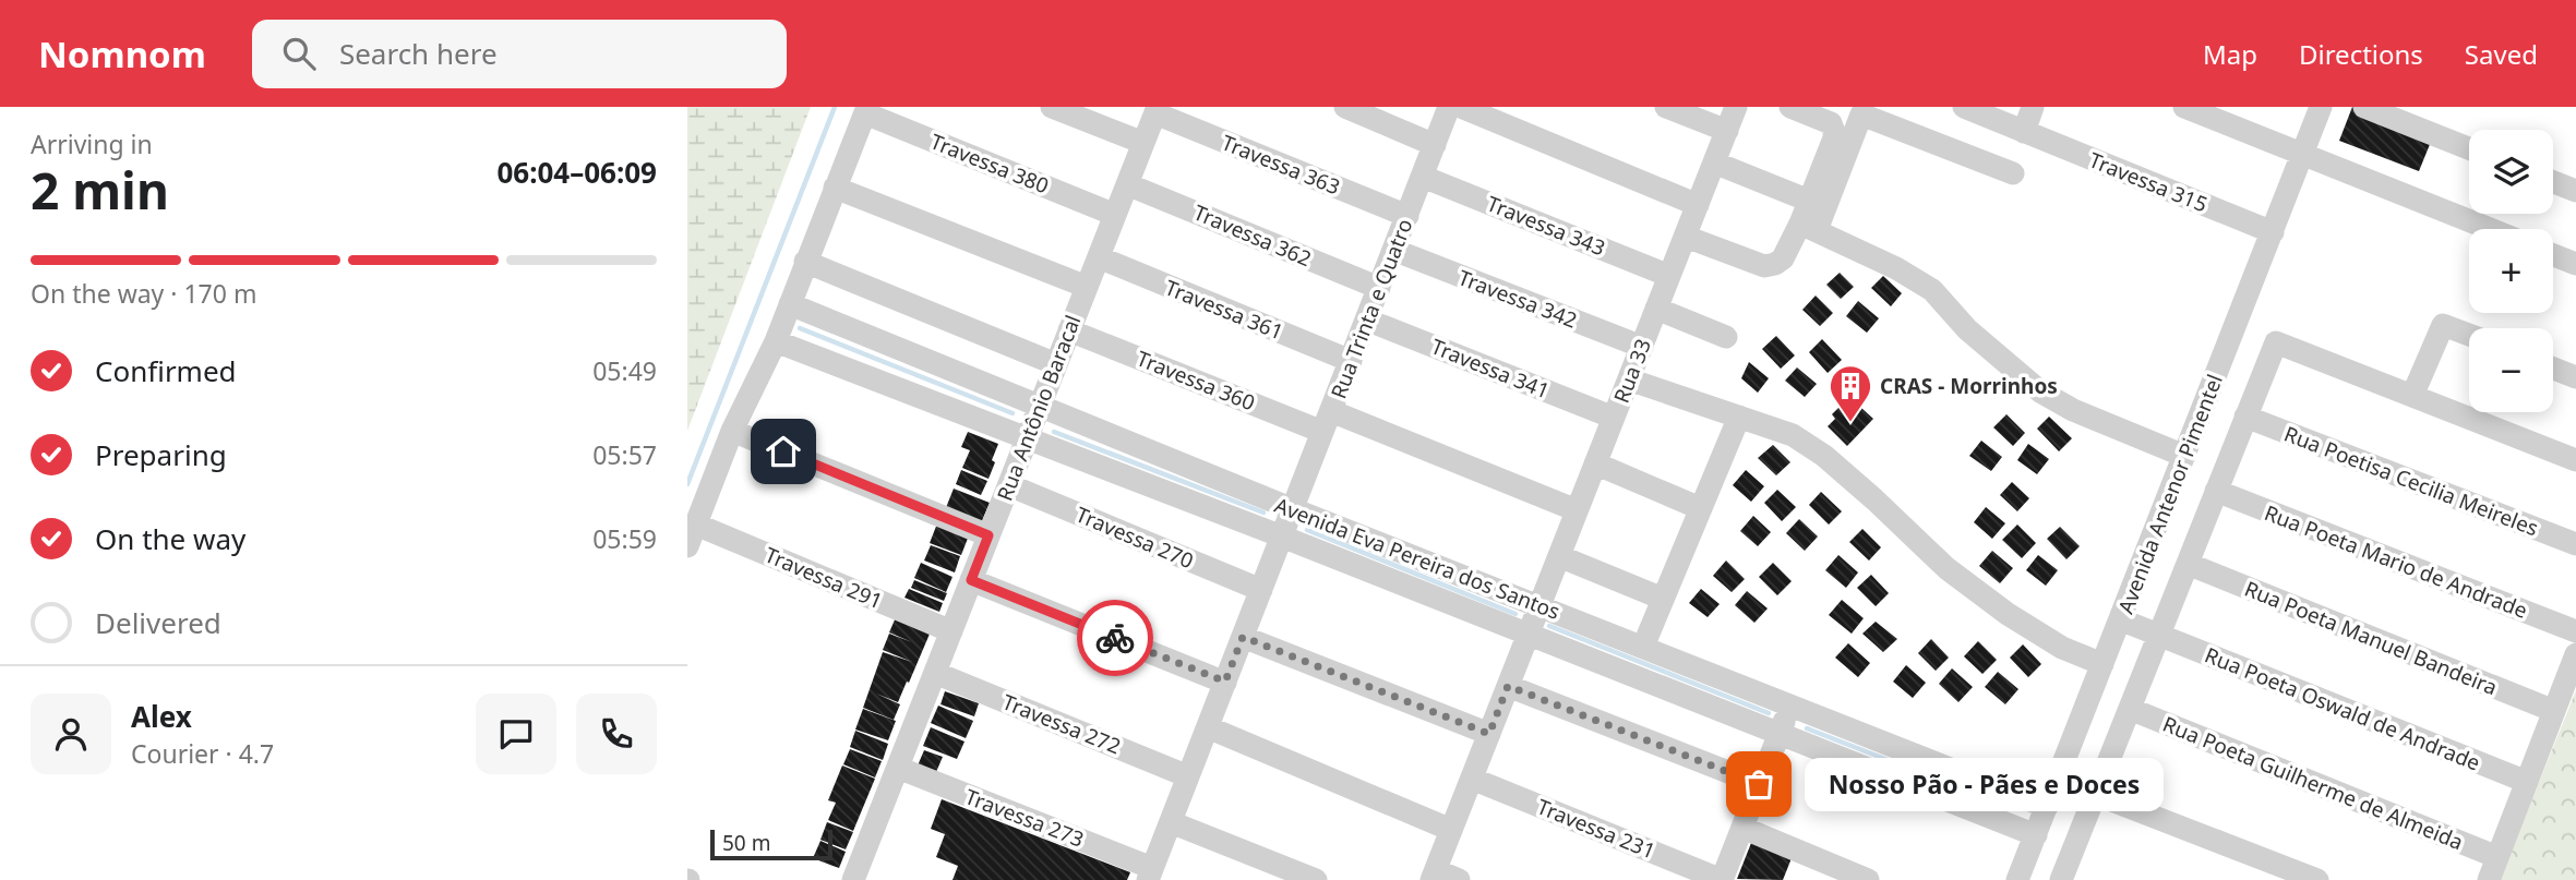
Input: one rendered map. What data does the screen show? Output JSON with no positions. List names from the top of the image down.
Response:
{
  "streets": {
    "street": [
      "Travessa 380",
      "Travessa 363",
      "Travessa 315",
      "Travessa 343",
      "Travessa 362",
      "Travessa 342",
      "Rua Trinta e Quatro",
      "Travessa 361",
      "Travessa 341",
      "Rua 33",
      "Travessa 360",
      "Rua Antônio Baracal",
      "Rua Poetisa Cecilia Meireles",
      "Avenida Antenor Pimentel",
      "Travessa 270",
      "Avenida Eva Pereira dos Santos",
      "Rua Poeta Mario de Andrade",
      "Travessa 291",
      "Rua Poeta Manuel Bandeira",
      "Rua Poeta Oswald de Andrade",
      "Travessa 272",
      "Rua Poeta Guilherme de Almeida",
      "Travessa 273",
      "Travessa 231"
    ]
  },
  "crossings": [
    ["Travessa 380", "Rua Antônio Baracal"],
    ["Travessa 363", "Rua Trinta e Quatro"],
    ["Travessa 363", "Rua Antônio Baracal"],
    ["Travessa 315", "Avenida Antenor Pimentel"],
    ["Travessa 343", "Rua Trinta e Quatro"],
    ["Travessa 343", "Rua 33"],
    ["Travessa 362", "Rua Trinta e Quatro"],
    ["Travessa 362", "Rua Antônio Baracal"],
    ["Travessa 342", "Rua Trinta e Quatro"],
    ["Travessa 342", "Rua 33"],
    ["Rua Trinta e Quatro", "Travessa 361"],
    ["Rua Trinta e Quatro", "Travessa 341"],
    ["Rua Trinta e Quatro", "Travessa 360"],
    ["Rua Trinta e Quatro", "Travessa 270"],
    ["Rua Trinta e Quatro", "Avenida Eva Pereira dos Santos"],
    ["Rua Trinta e Quatro", "Travessa 272"],
    ["Rua Trinta e Quatro", "Travessa 273"],
    ["Travessa 361", "Rua Antônio Baracal"],
    ["Travessa 341", "Rua 33"],
    ["Rua 33", "Travessa 360"],
    ["Rua 33", "Avenida Eva Pereira dos Santos"],
    ["Rua 33", "Travessa 231"],
    ["Travessa 360", "Rua Antônio Baracal"],
    ["Rua Antônio Baracal", "Travessa 270"],
    ["Rua Antônio Baracal", "Avenida Eva Pereira dos Santos"],
    ["Rua Antônio Baracal", "Travessa 291"],
    ["Rua Antônio Baracal", "Travessa 272"],
    ["Rua Antônio Baracal", "Travessa 273"],
    ["Avenida Antenor Pimentel", "Avenida Eva Pereira dos Santos"],
    ["Avenida Antenor Pimentel", "Rua Poeta Oswald de Andrade"]
  ],
  "places": {
    "building": ["CRAS - Morrinhos"],
    "other": ["Nosso Pão - Pães e Doces"]
  },
  "scale_bar": "50 m",
  "page": {
    "header": "Nomnom",
    "search": "Search here",
    "nav": ["Map", "Directions", "Saved"],
    "heading": ["2 min", "Arriving in", "06:04–06:09"],
    "panel": ["Alex", "Courier · 4.7"],
    "map_buttons": ["+", "−"],
    "bar": "On the way · 170 m",
    "list": [
      ["Confirmed", "05:49"],
      ["Preparing", "05:57"],
      ["On the way", "05:59"],
      "Delivered"
    ],
    "bubble": "Nosso Pão - Pães e Doces",
    "scale": "50 m"
  }
}
